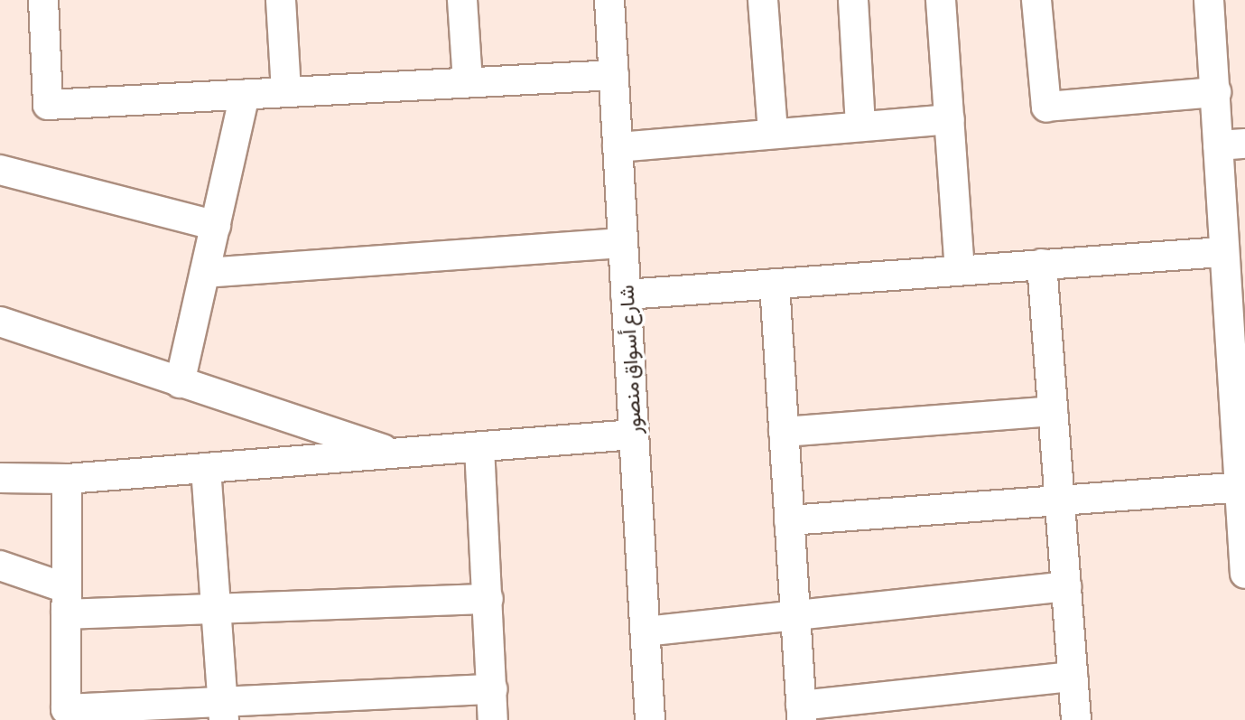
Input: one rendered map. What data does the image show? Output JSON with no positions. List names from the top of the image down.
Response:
{
  "streets": {
    "street": ["شارع أسواق منصور"]
  }
}
